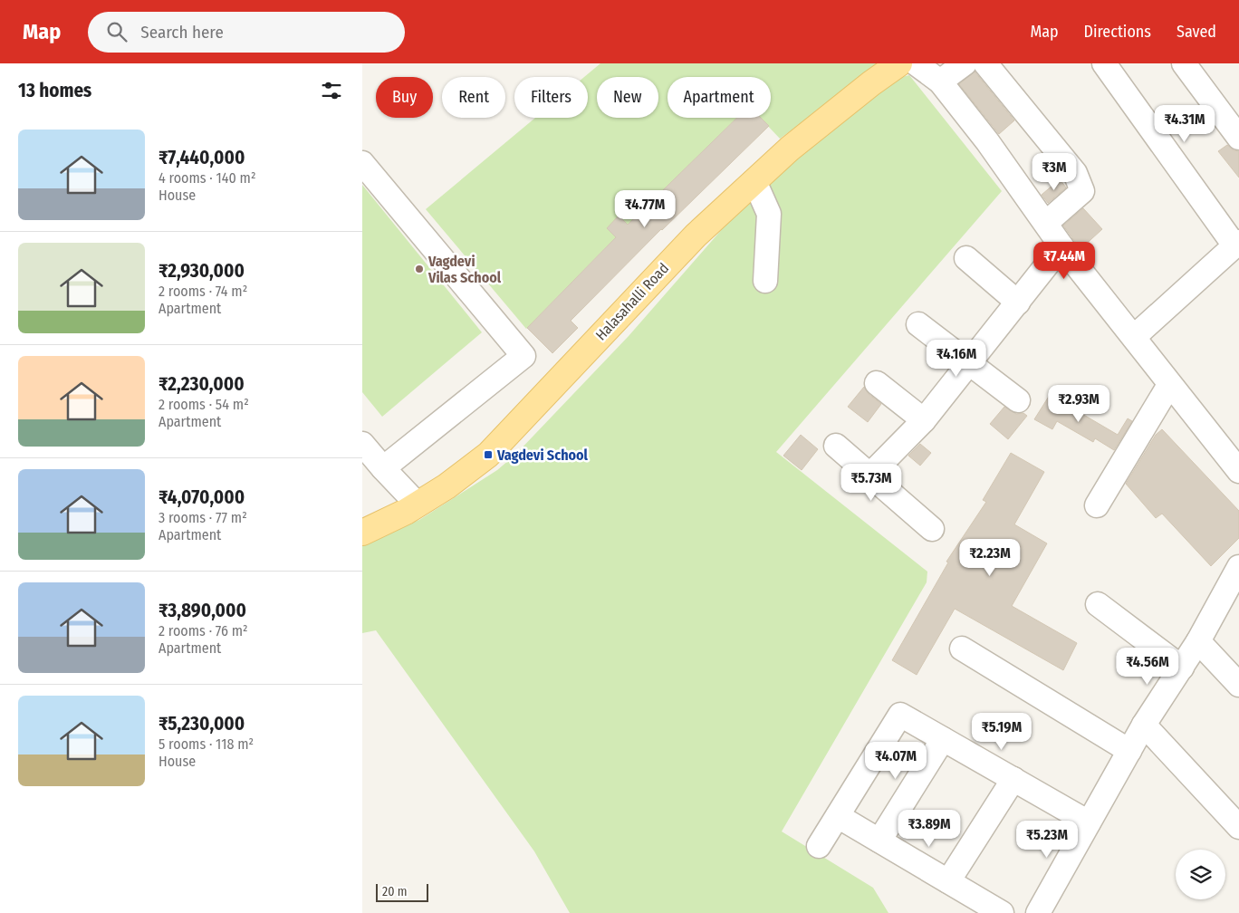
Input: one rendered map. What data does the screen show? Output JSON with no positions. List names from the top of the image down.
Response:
{
  "streets": {
    "main road": ["Halasahalli Road"]
  },
  "places": {
    "other": ["Vagdevi Vilas School"],
    "transit": ["Vagdevi School"]
  },
  "scale_bar": "20 m",
  "page": {
    "header": "Map",
    "search": "Search here",
    "nav": ["Map", "Directions", "Saved"],
    "heading": "13 homes",
    "chip": [
      "Buy",
      "Rent",
      "Filters",
      "New",
      "Apartment"
    ],
    "price": [
      "₹4.31M",
      "₹3M",
      "₹4.77M",
      "₹7.44M",
      "₹4.16M",
      "₹2.93M",
      "₹5.73M",
      "₹2.23M",
      "₹4.56M",
      "₹5.19M",
      "₹4.07M",
      "₹3.89M",
      "₹5.23M"
    ],
    "list": [
      {
        "name": "₹7,440,000",
        "note": "4 rooms · 140 m² · House"
      },
      {
        "name": "₹2,930,000",
        "note": "2 rooms · 74 m² · Apartment"
      },
      {
        "name": "₹2,230,000",
        "note": "2 rooms · 54 m² · Apartment"
      },
      {
        "name": "₹4,070,000",
        "note": "3 rooms · 77 m² · Apartment"
      },
      {
        "name": "₹3,890,000",
        "note": "2 rooms · 76 m² · Apartment"
      },
      {
        "name": "₹5,230,000",
        "note": "5 rooms · 118 m² · House"
      }
    ],
    "scale": "20 m"
  }
}
